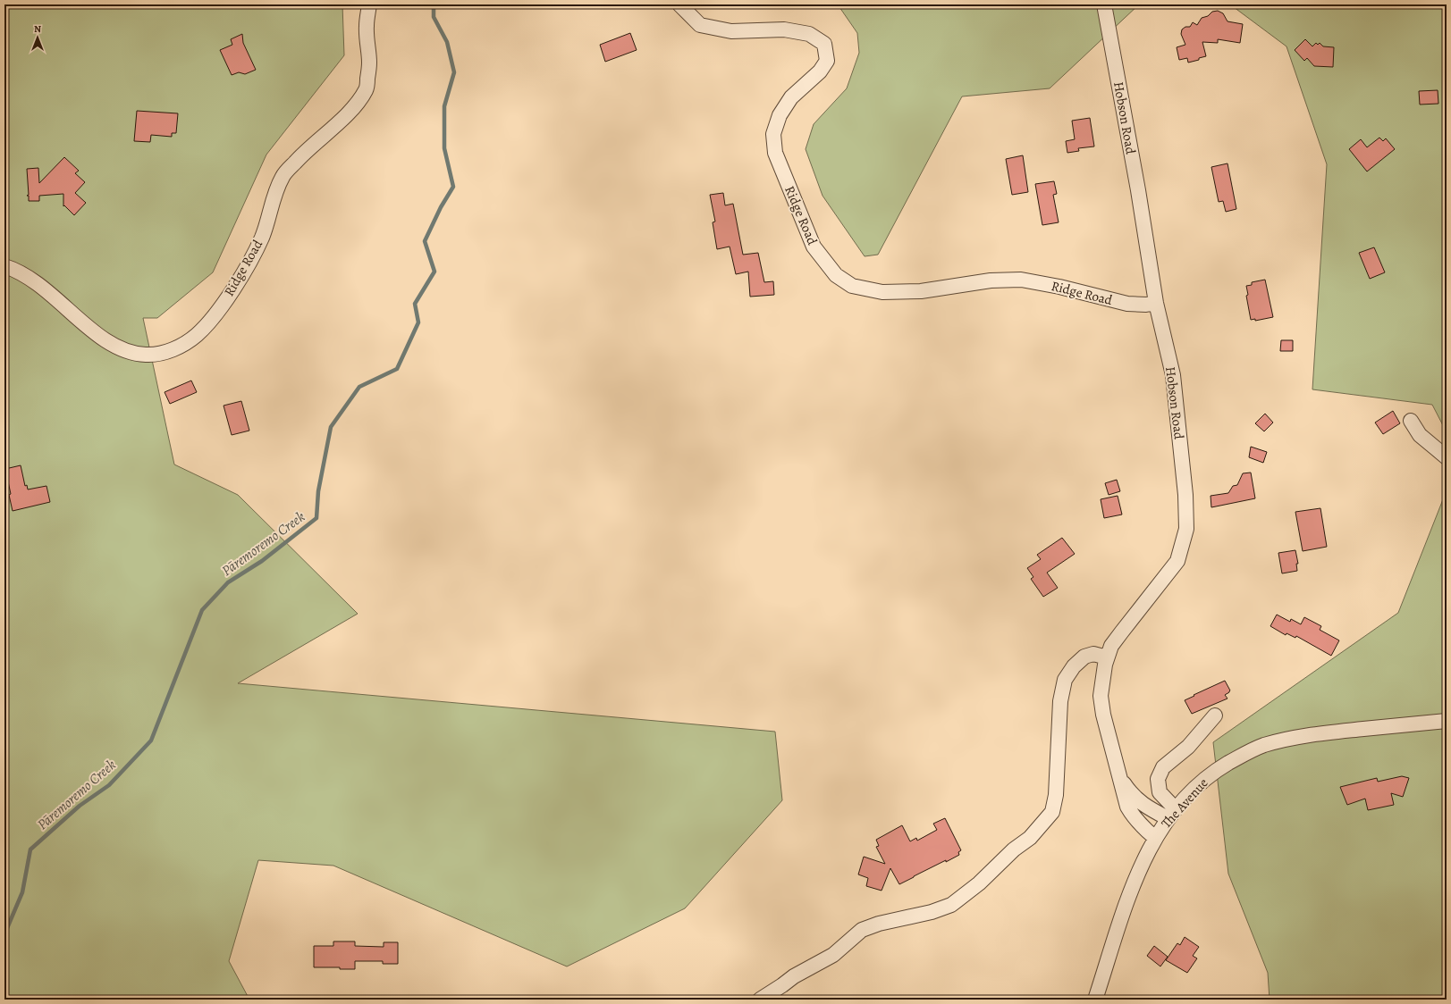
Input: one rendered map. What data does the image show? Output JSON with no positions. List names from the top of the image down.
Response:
{
  "streets": {
    "street": ["Hobson Road", "Ridge Road", "The Avenue"]
  },
  "crossings": [
    ["Hobson Road", "Ridge Road"],
    ["Hobson Road", "The Avenue"]
  ],
  "water": ["Pāremoremo Creek"],
  "north": "top"
}
